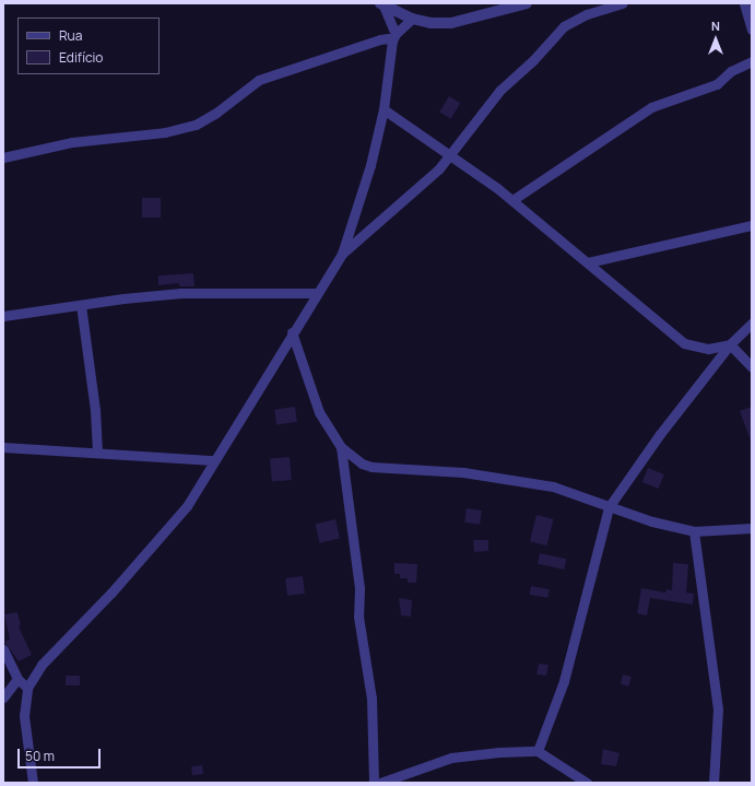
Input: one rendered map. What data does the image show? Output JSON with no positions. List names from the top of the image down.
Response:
{
  "legend": ["Rua", "Edifício"],
  "scale_bar": "50 m",
  "north": "top"
}
